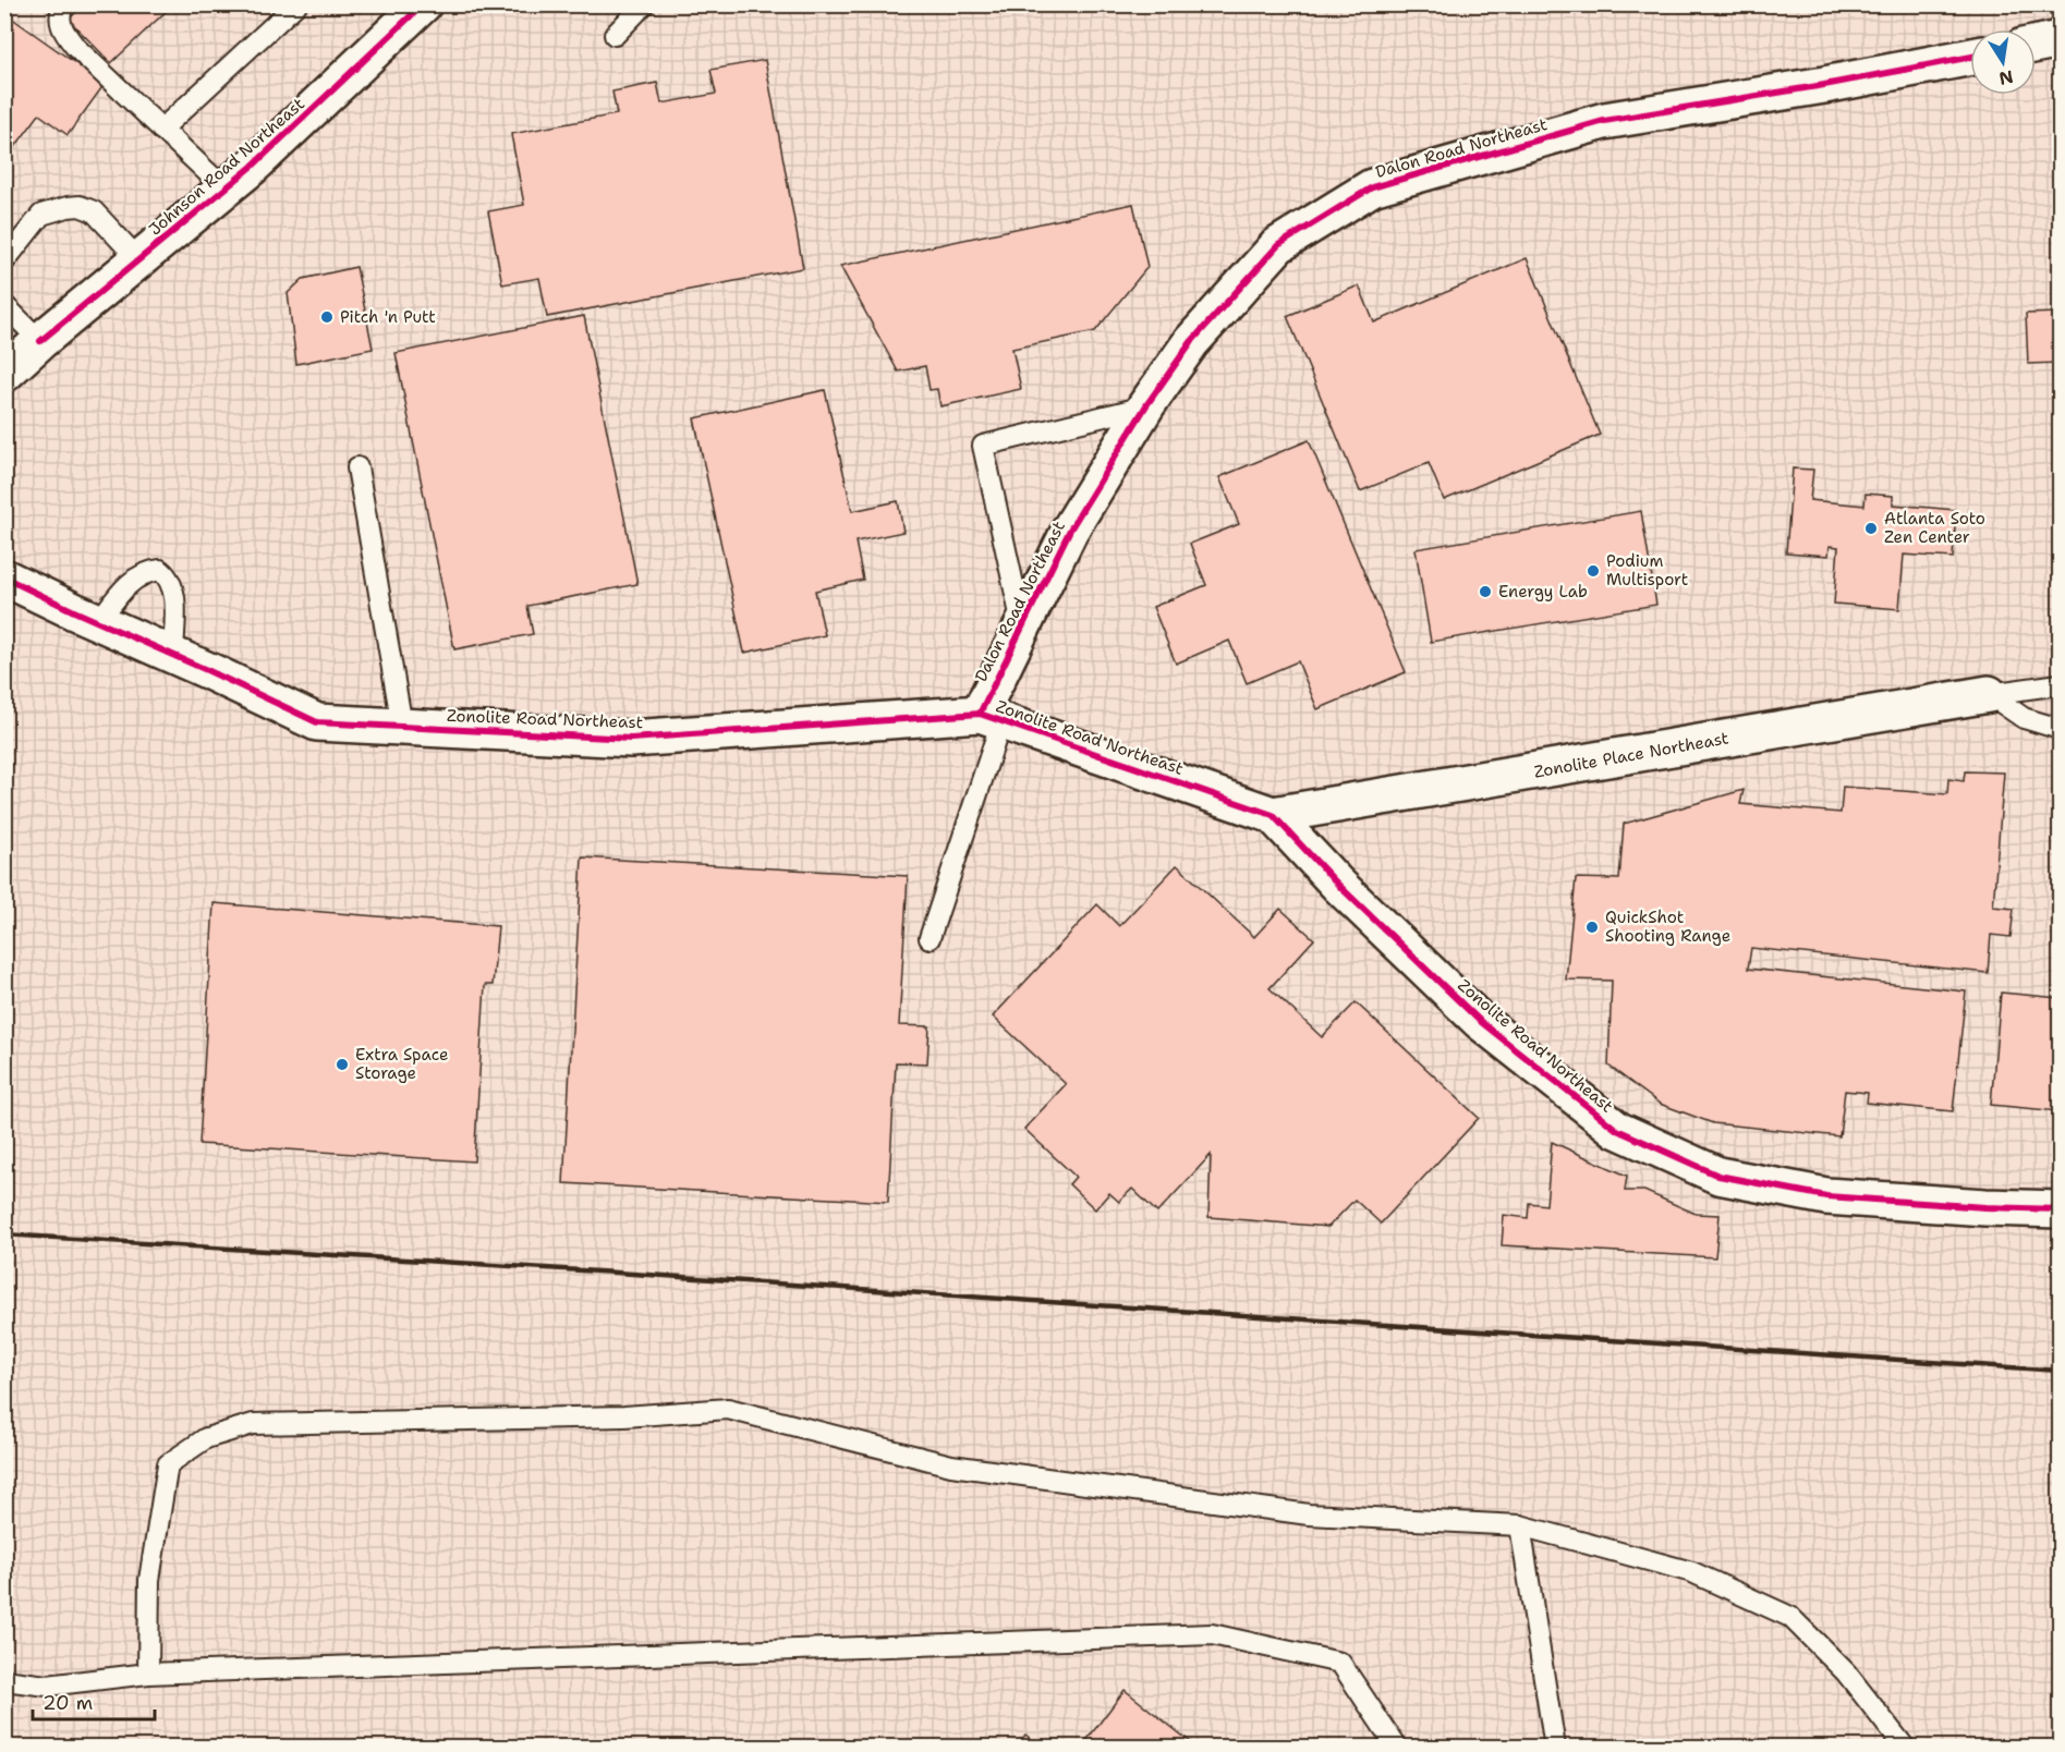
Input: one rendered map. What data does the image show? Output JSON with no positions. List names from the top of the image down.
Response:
{
  "streets": {
    "street": [
      "Dalon Road Northeast",
      "Johnson Road Northeast",
      "Zonolite Road Northeast",
      "Zonolite Place Northeast"
    ]
  },
  "crossings": [
    ["Dalon Road Northeast", "Zonolite Road Northeast"],
    ["Zonolite Road Northeast", "Zonolite Place Northeast"]
  ],
  "places": [
    "Pitch 'n Putt",
    "Atlanta Soto Zen Center",
    "Podium Multisport",
    "Energy Lab",
    "QuickShot Shooting Range",
    "Extra Space Storage"
  ],
  "scale_bar": "20 m",
  "north": "bottom"
}
